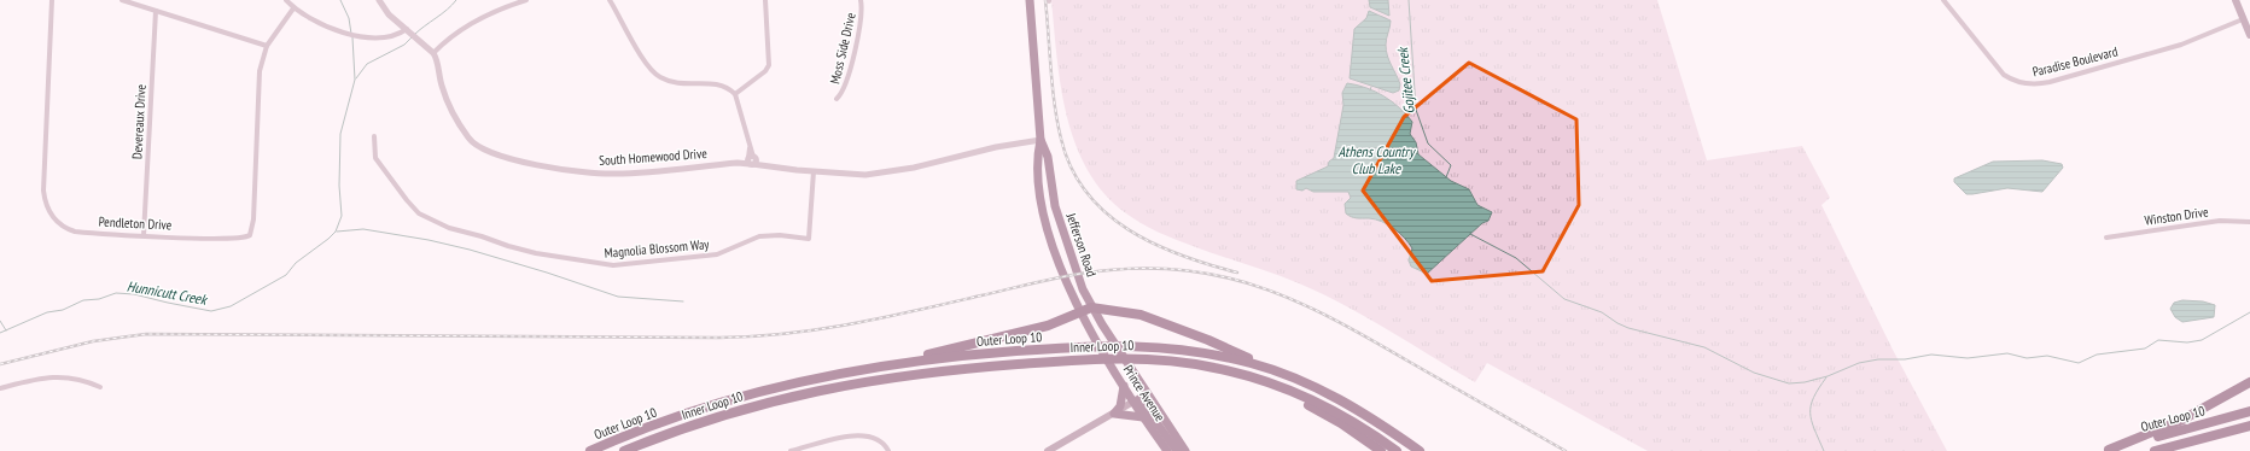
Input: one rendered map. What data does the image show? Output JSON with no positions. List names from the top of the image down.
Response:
{
  "streets": {
    "highway": [
      "Jefferson Road",
      "Outer Loop 10",
      "Inner Loop 10",
      "Prince Avenue"
    ],
    "street": [
      "Moss Side Drive",
      "Paradise Boulevard",
      "Devereaux Drive",
      "South Homewood Drive",
      "Winston Drive",
      "Pendleton Drive",
      "Magnolia Blossom Way"
    ]
  },
  "crossings": [
    ["Devereaux Drive", "Pendleton Drive"],
    ["South Homewood Drive", "Jefferson Road"],
    ["South Homewood Drive", "Magnolia Blossom Way"],
    ["Jefferson Road", "Prince Avenue"]
  ],
  "water": ["Gojitee Creek", "Athens Country Club Lake", "Hunnicutt Creek"]
}
